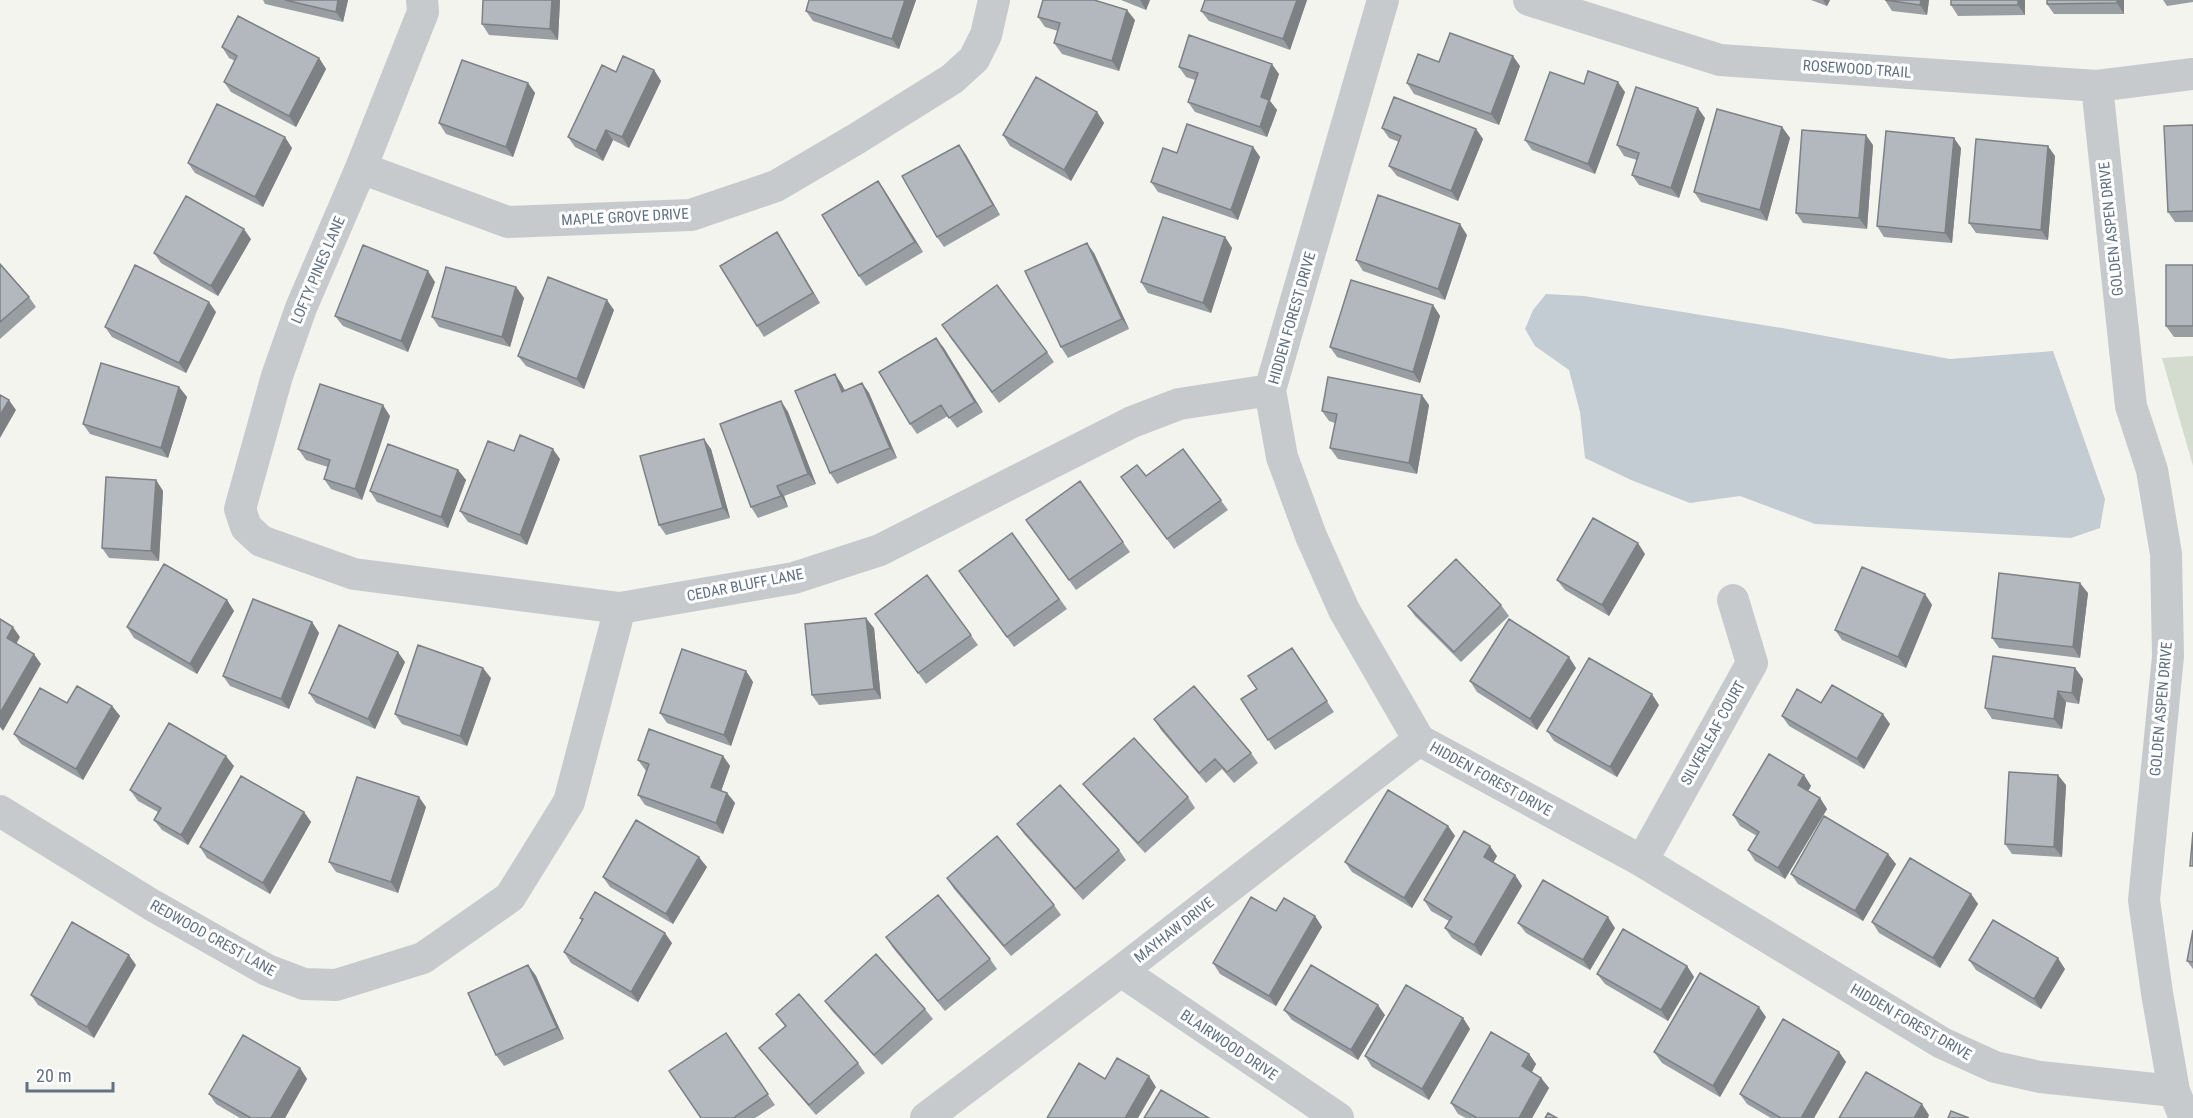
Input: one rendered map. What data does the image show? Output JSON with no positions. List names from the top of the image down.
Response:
{
  "streets": {
    "street": [
      "ROSEWOOD TRAIL",
      "MAPLE GROVE DRIVE",
      "GOLDEN ASPEN DRIVE",
      "LOFTY PINES LANE",
      "HIDDEN FOREST DRIVE",
      "CEDAR BLUFF LANE",
      "SILVERLEAF COURT",
      "MAYHAW DRIVE",
      "REDWOOD CREST LANE",
      "BLAIRWOOD DRIVE"
    ]
  },
  "crossings": [
    ["ROSEWOOD TRAIL", "GOLDEN ASPEN DRIVE"],
    ["MAPLE GROVE DRIVE", "LOFTY PINES LANE"],
    ["GOLDEN ASPEN DRIVE", "HIDDEN FOREST DRIVE"],
    ["LOFTY PINES LANE", "CEDAR BLUFF LANE"],
    ["HIDDEN FOREST DRIVE", "CEDAR BLUFF LANE"],
    ["HIDDEN FOREST DRIVE", "SILVERLEAF COURT"],
    ["HIDDEN FOREST DRIVE", "MAYHAW DRIVE"],
    ["CEDAR BLUFF LANE", "REDWOOD CREST LANE"],
    ["MAYHAW DRIVE", "BLAIRWOOD DRIVE"]
  ],
  "scale_bar": "20 m"
}
